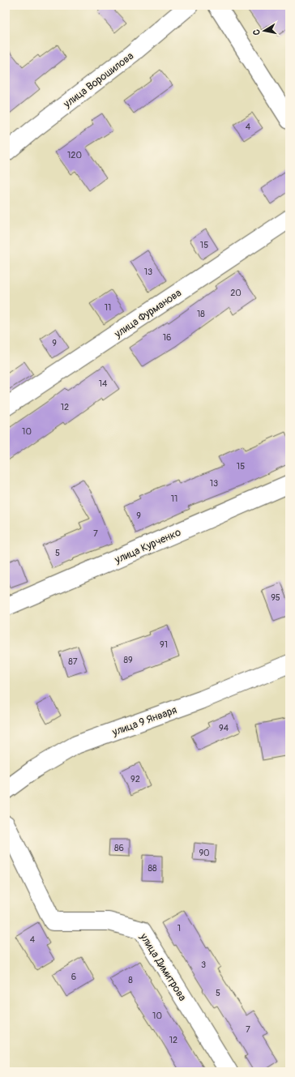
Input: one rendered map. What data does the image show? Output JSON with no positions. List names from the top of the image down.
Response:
{
  "streets": {
    "street": [
      "улица Ворошилова",
      "улица Фурманова",
      "улица Курченко",
      "улица 9 Января",
      "улица Димитрова"
    ]
  },
  "house_numbers": [
    "4",
    "120",
    "15",
    "13",
    "20",
    "11",
    "18",
    "16",
    "9",
    "14",
    "12",
    "10",
    "15",
    "13",
    "11",
    "9",
    "7",
    "5",
    "95",
    "91",
    "89",
    "87",
    "94",
    "92",
    "86",
    "90",
    "88",
    "1",
    "4",
    "3",
    "6",
    "8",
    "5",
    "10",
    "7",
    "12"
  ],
  "north": "left"
}
